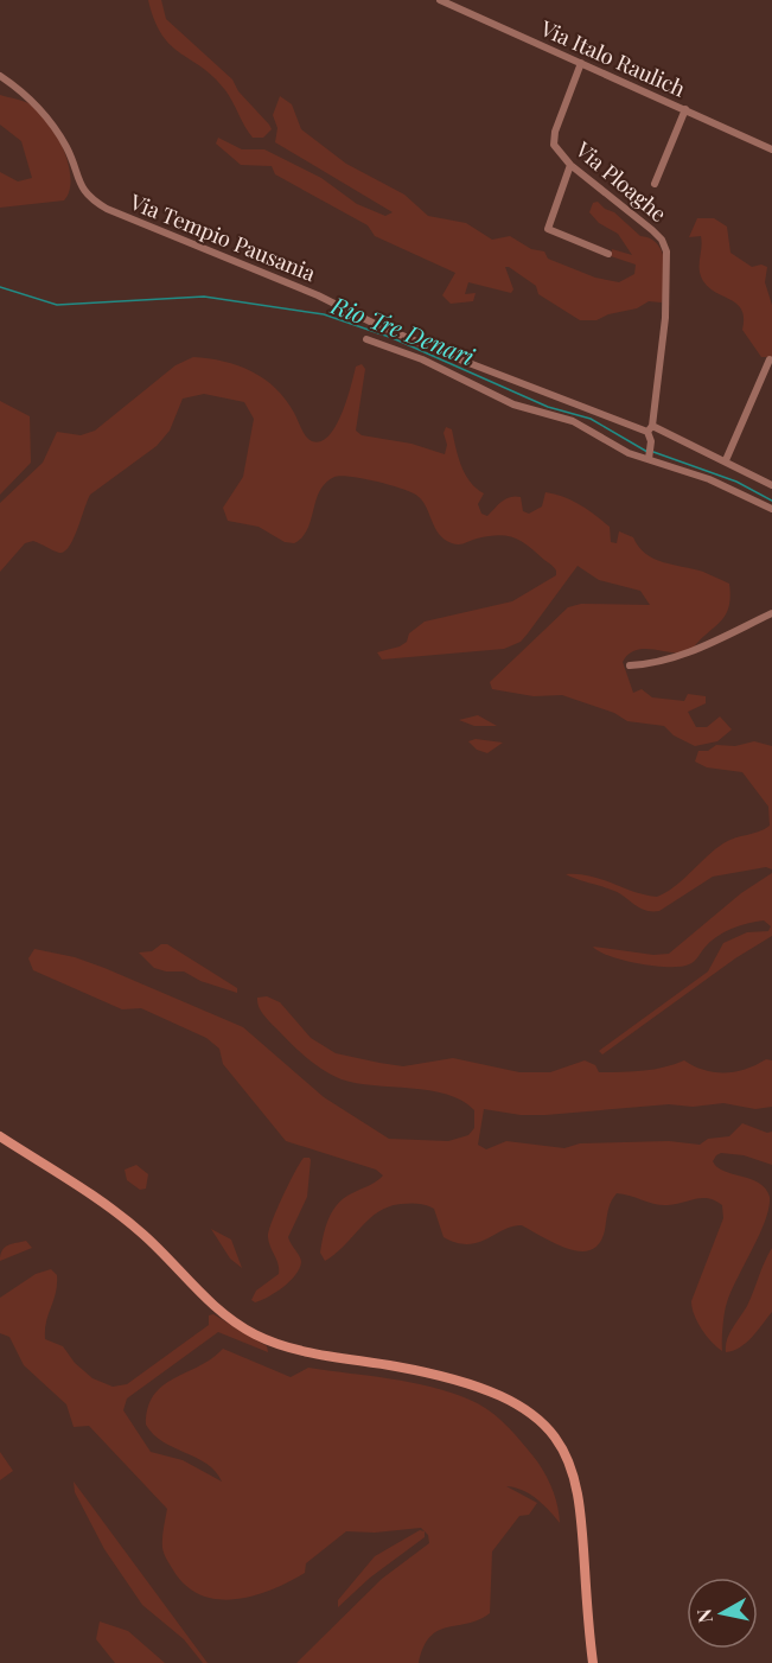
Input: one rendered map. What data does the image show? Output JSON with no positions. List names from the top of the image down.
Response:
{
  "streets": {
    "street": ["Via Italo Raulich", "Via Ploaghe", "Via Tempio Pausania"]
  },
  "crossings": [
    ["Via Italo Raulich", "Via Ploaghe"],
    ["Via Ploaghe", "Via Tempio Pausania"]
  ],
  "water": ["Rio Tre Denari"],
  "north": "left"
}
